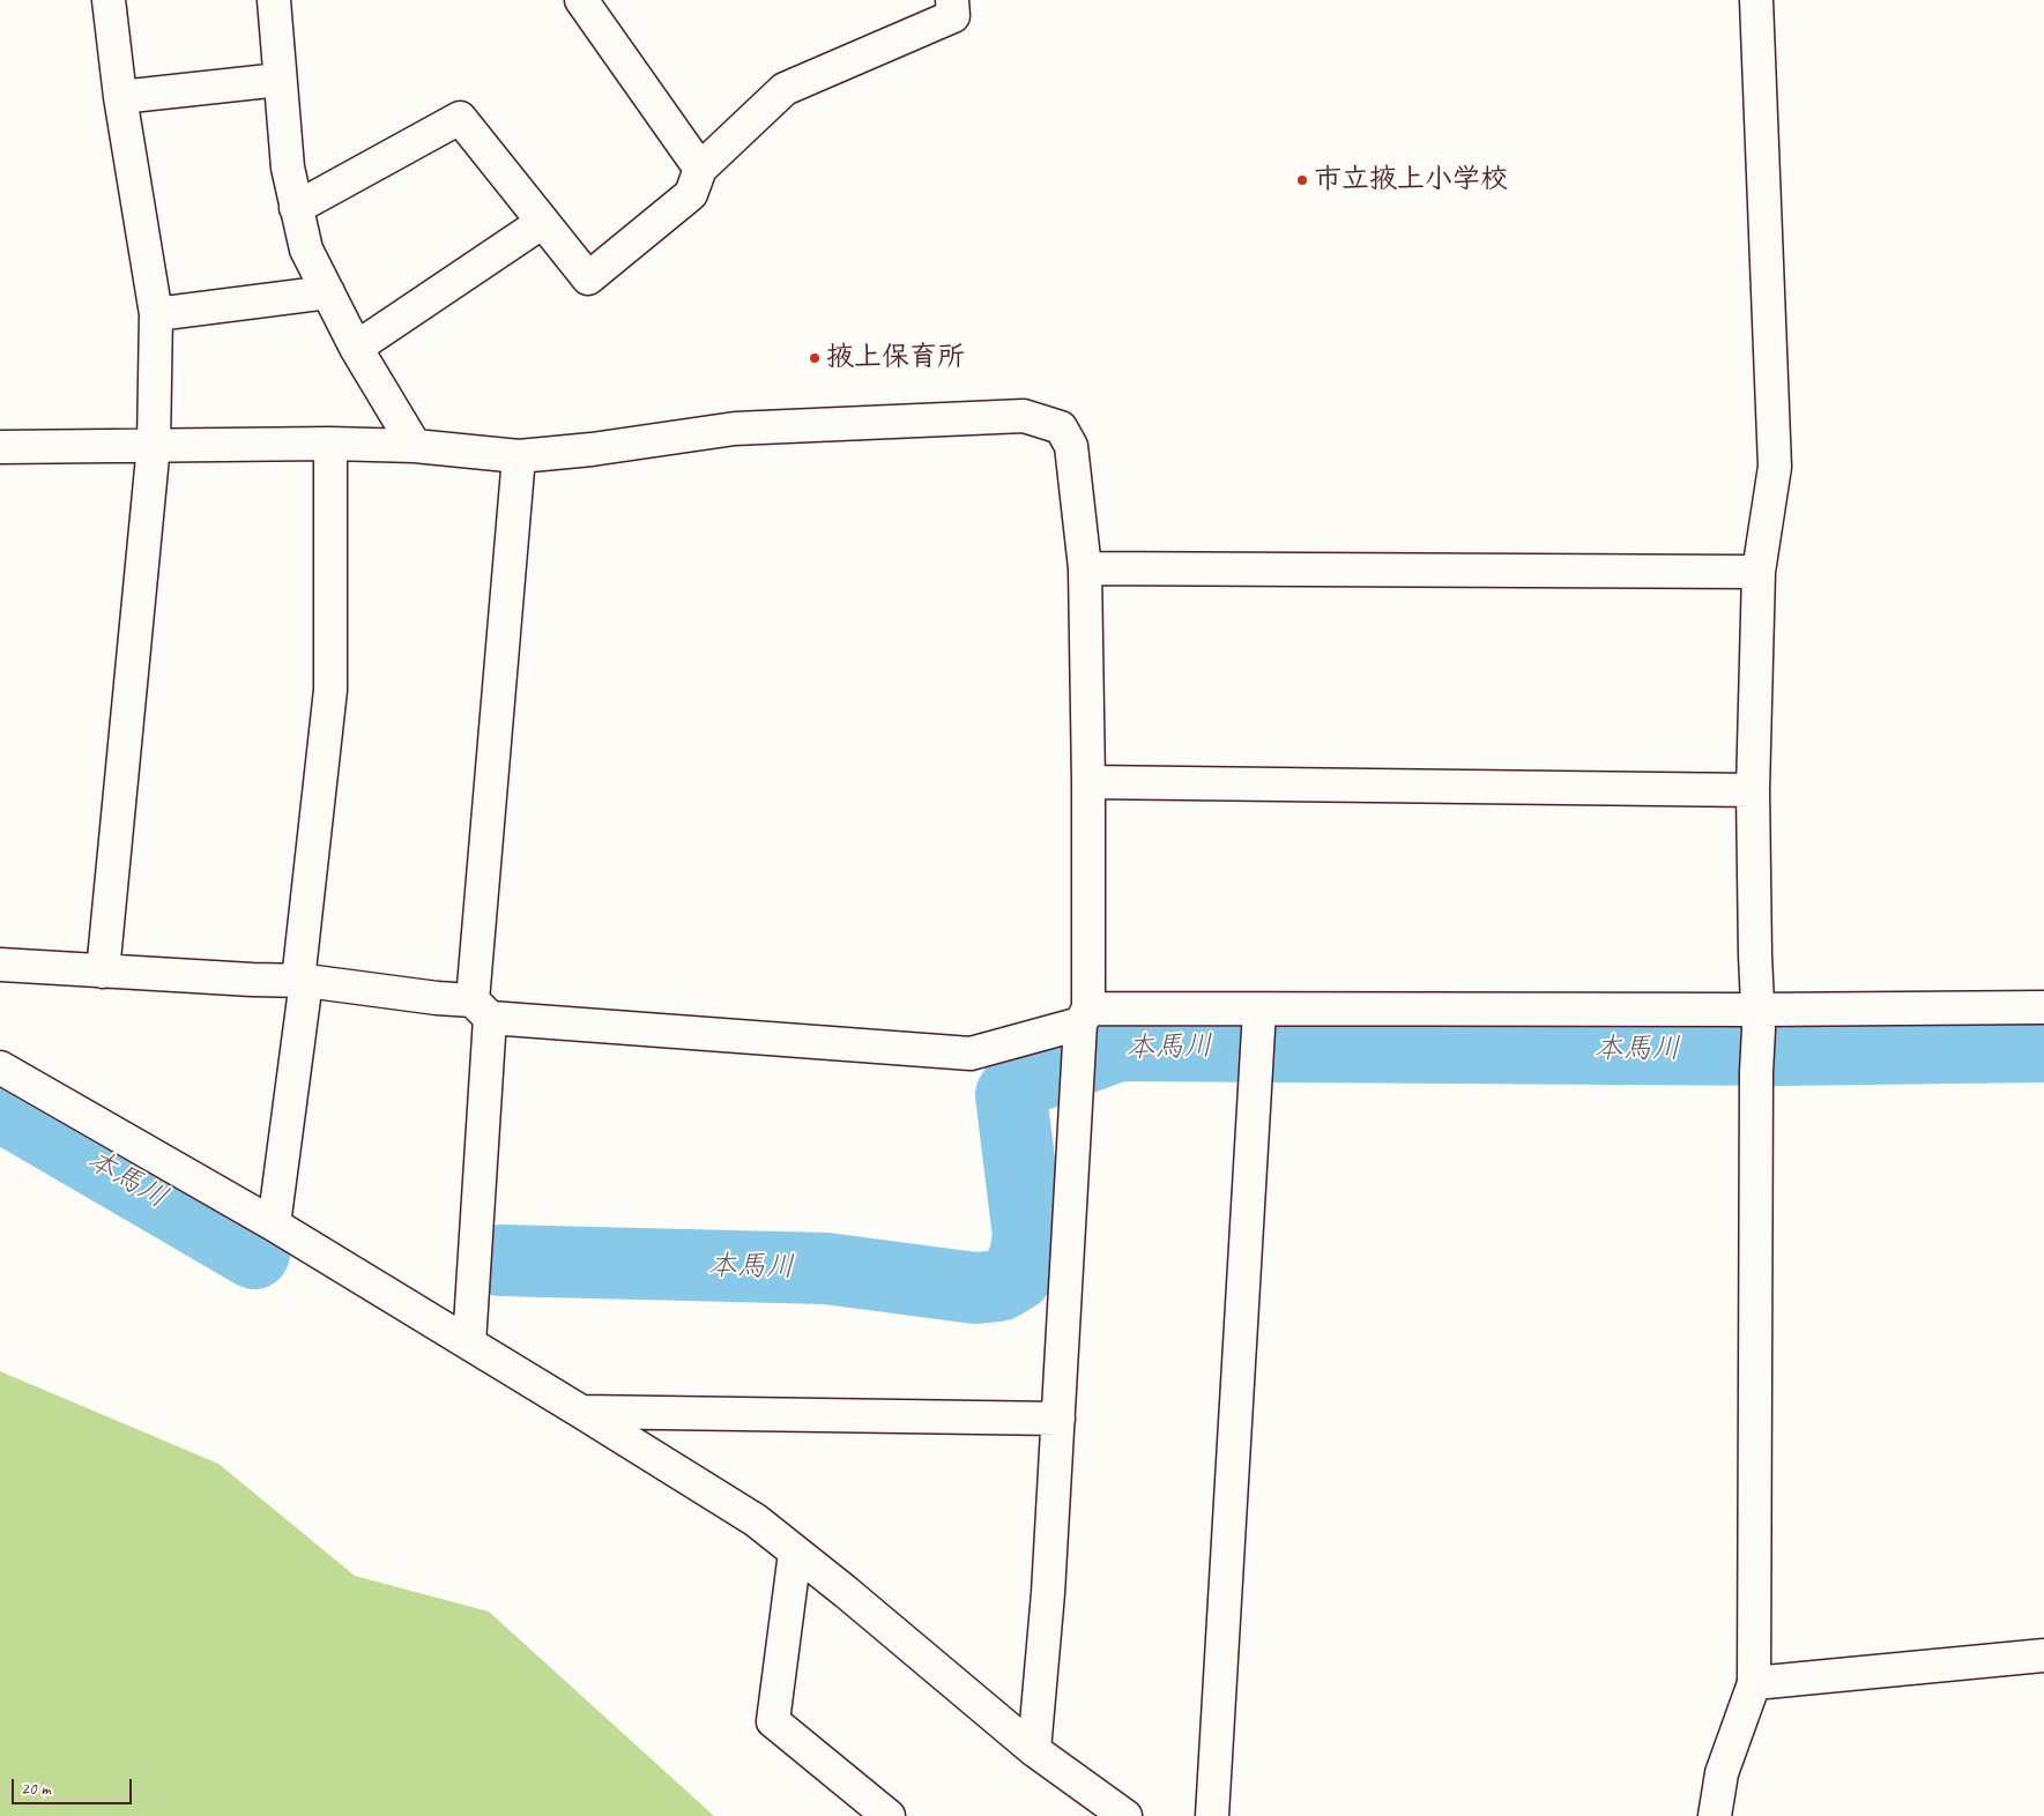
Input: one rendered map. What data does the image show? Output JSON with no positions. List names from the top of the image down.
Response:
{
  "water": ["本馬川"],
  "places": ["市立掖上小学校", "掖上保育所"],
  "scale_bar": "20 m"
}
